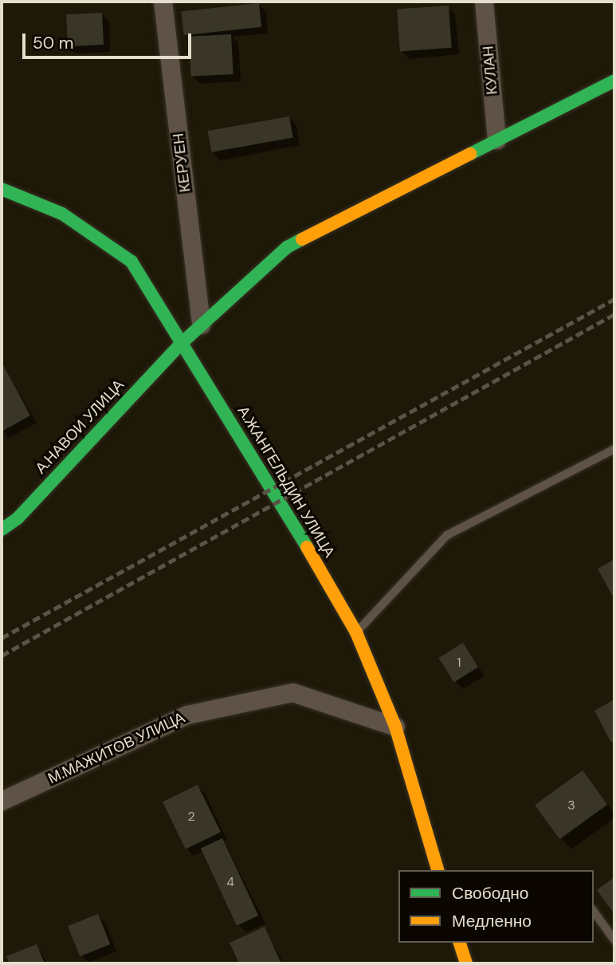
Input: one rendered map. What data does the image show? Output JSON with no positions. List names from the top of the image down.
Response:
{
  "streets": {
    "street": [
      "КУЛАН",
      "КЕРУЕН",
      "А.НАВОИ УЛИЦА",
      "А.ЖАНГЕЛЬДИН УЛИЦА",
      "М.МАЖИТОВ УЛИЦА"
    ]
  },
  "crossings": [
    ["КУЛАН", "А.НАВОИ УЛИЦА"],
    ["КЕРУЕН", "А.НАВОИ УЛИЦА"],
    ["А.НАВОИ УЛИЦА", "А.ЖАНГЕЛЬДИН УЛИЦА"],
    ["А.ЖАНГЕЛЬДИН УЛИЦА", "М.МАЖИТОВ УЛИЦА"]
  ],
  "house_numbers": [
    "1",
    "3",
    "2",
    "4"
  ],
  "legend": ["Свободно", "Медленно"],
  "scale_bar": "50 m"
}
